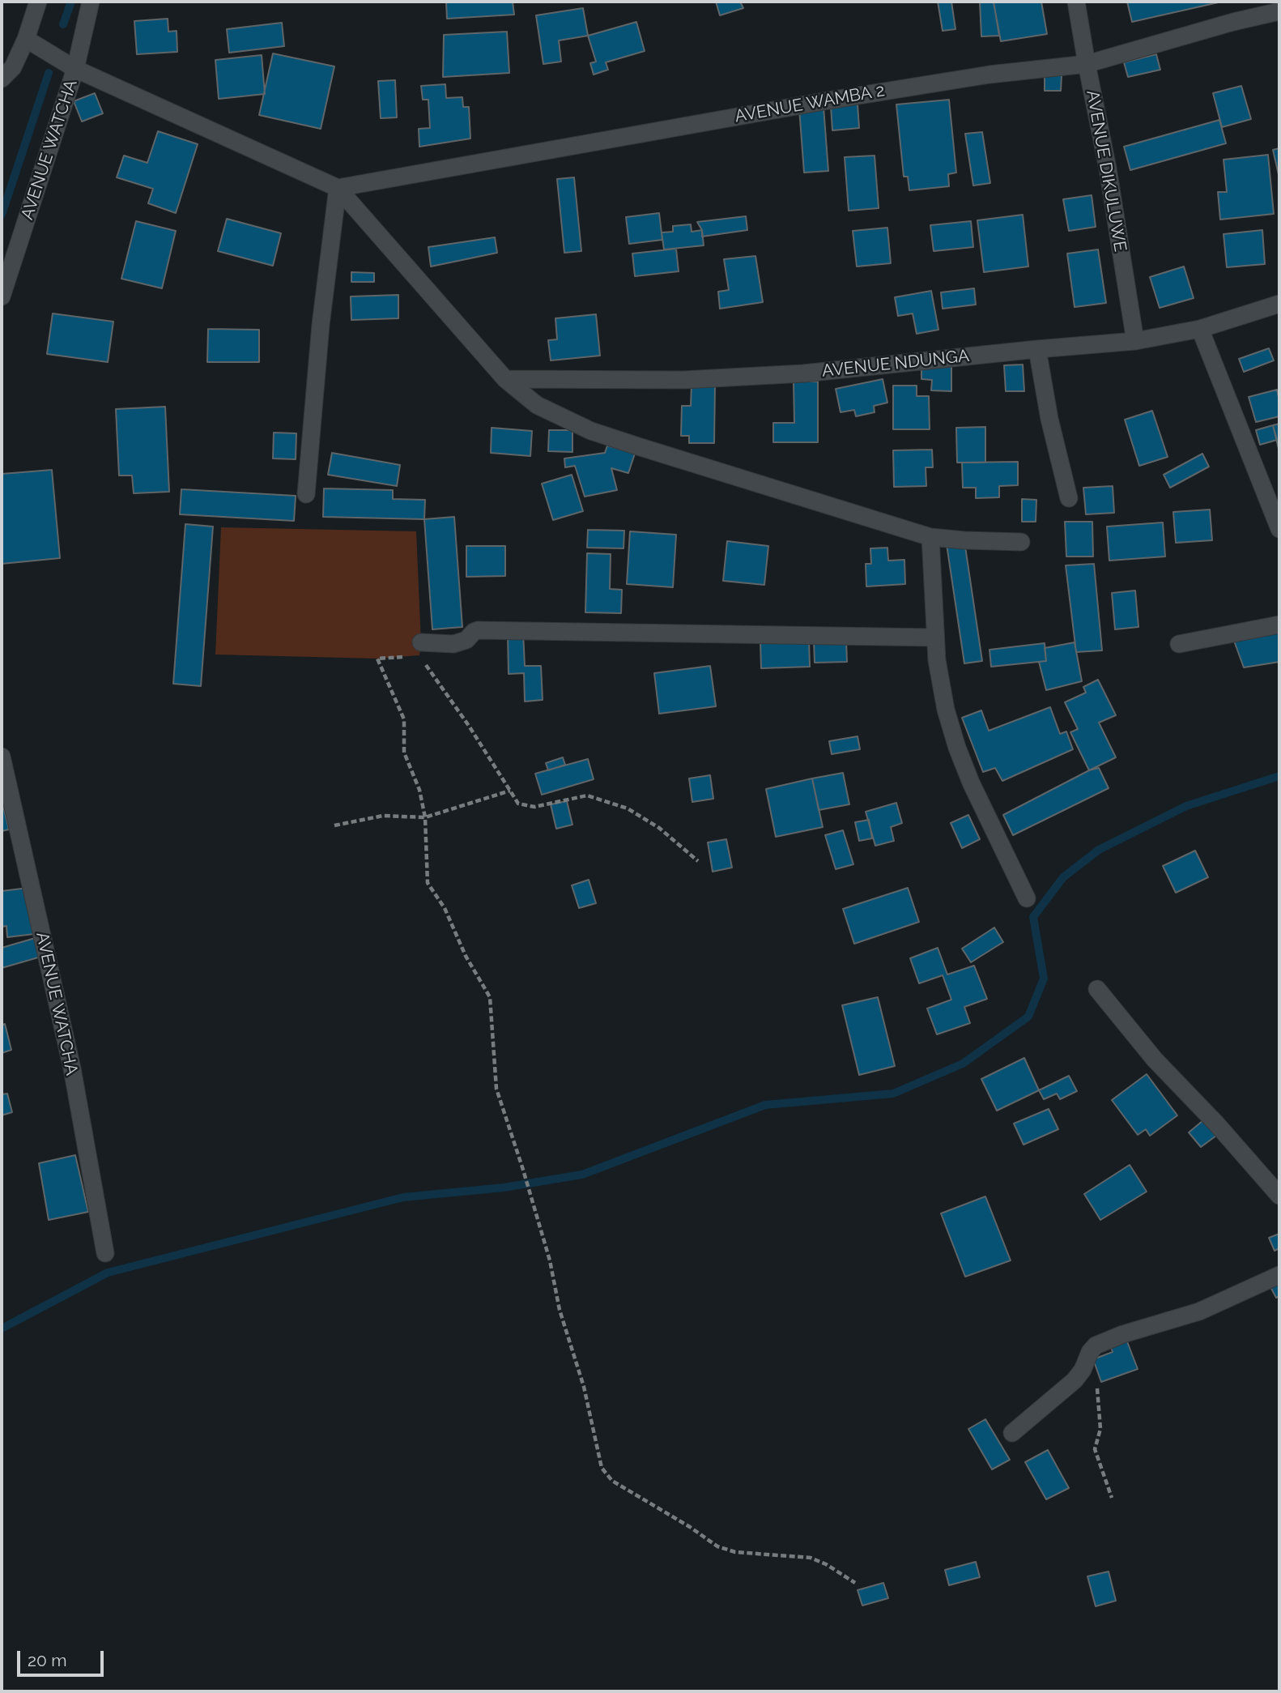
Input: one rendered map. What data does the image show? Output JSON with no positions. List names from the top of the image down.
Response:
{
  "streets": {
    "street": [
      "AVENUE WAMBA 2",
      "AVENUE WATCHA",
      "AVENUE DIKULUWE",
      "AVENUE NDUNGA"
    ]
  },
  "crossings": [
    ["AVENUE WAMBA 2", "AVENUE DIKULUWE"],
    ["AVENUE DIKULUWE", "AVENUE NDUNGA"]
  ],
  "scale_bar": "20 m"
}
